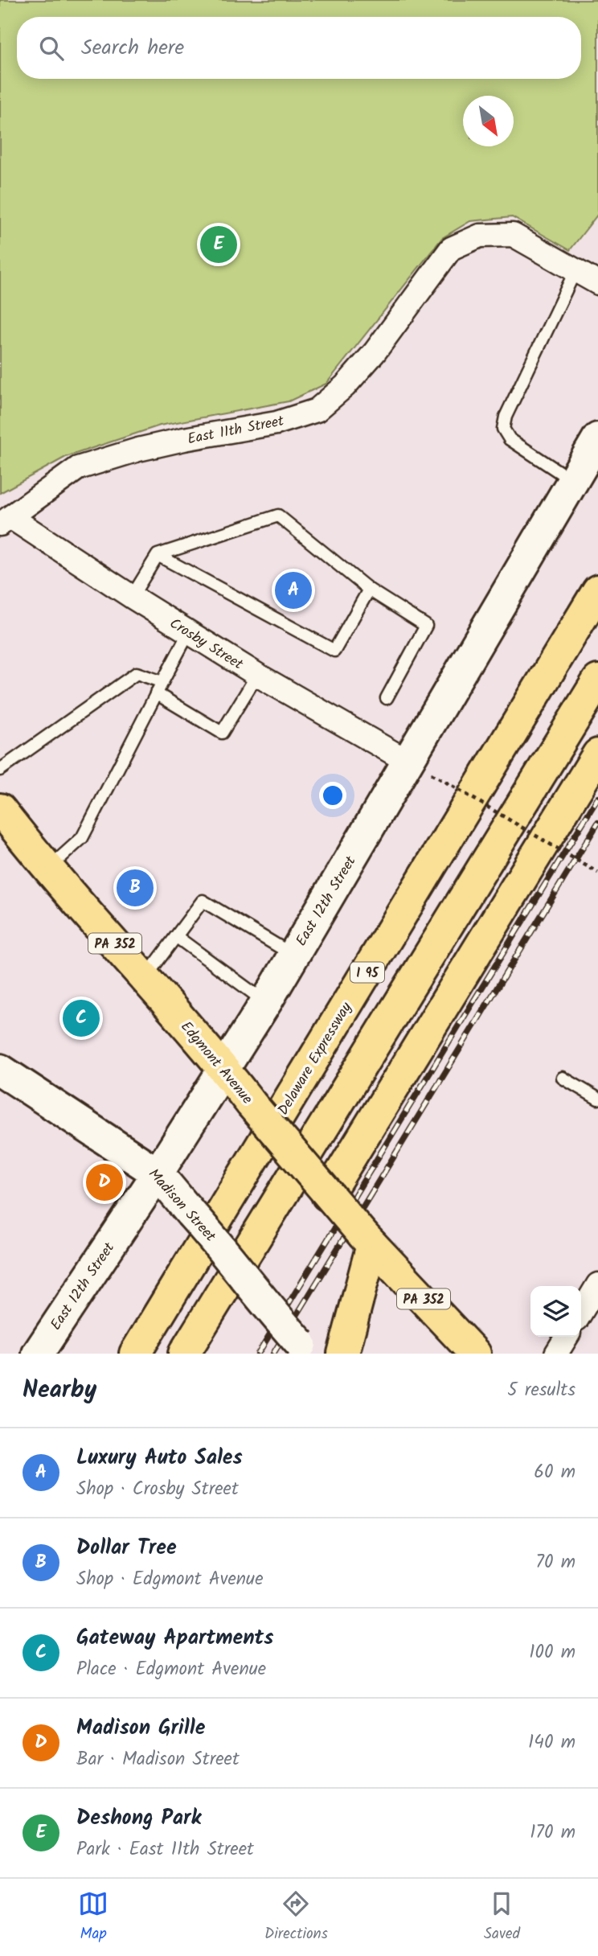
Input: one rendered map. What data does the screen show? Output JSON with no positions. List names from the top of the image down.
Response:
{
  "streets": {
    "main road": [
      "PA 352",
      "I 95",
      "Delaware Expressway",
      "Edgmont Avenue"
    ],
    "street": [
      "East 11th Street",
      "Crosby Street",
      "East 12th Street",
      "Madison Street"
    ]
  },
  "crossings": [
    ["East 11th Street", "Crosby Street"],
    ["Crosby Street", "East 12th Street"],
    ["East 12th Street", "Edgmont Avenue"],
    ["East 12th Street", "Madison Street"]
  ],
  "north": "bottom right",
  "page": {
    "search": "Search here",
    "pins": [
      "E",
      "A",
      "B",
      "C",
      "D"
    ],
    "heading": ["Nearby", "5 results"],
    "list": [
      {
        "mark": "A",
        "name": "Luxury Auto Sales",
        "note": "Shop · Crosby Street",
        "value": "60 m"
      },
      {
        "mark": "B",
        "name": "Dollar Tree",
        "note": "Shop · Edgmont Avenue",
        "value": "70 m"
      },
      {
        "mark": "C",
        "name": "Gateway Apartments",
        "note": "Place · Edgmont Avenue",
        "value": "100 m"
      },
      {
        "mark": "D",
        "name": "Madison Grille",
        "note": "Bar · Madison Street",
        "value": "140 m"
      },
      {
        "mark": "E",
        "name": "Deshong Park",
        "note": "Park · East 11th Street",
        "value": "170 m"
      }
    ],
    "nav": ["Map", "Directions", "Saved"]
  }
}
